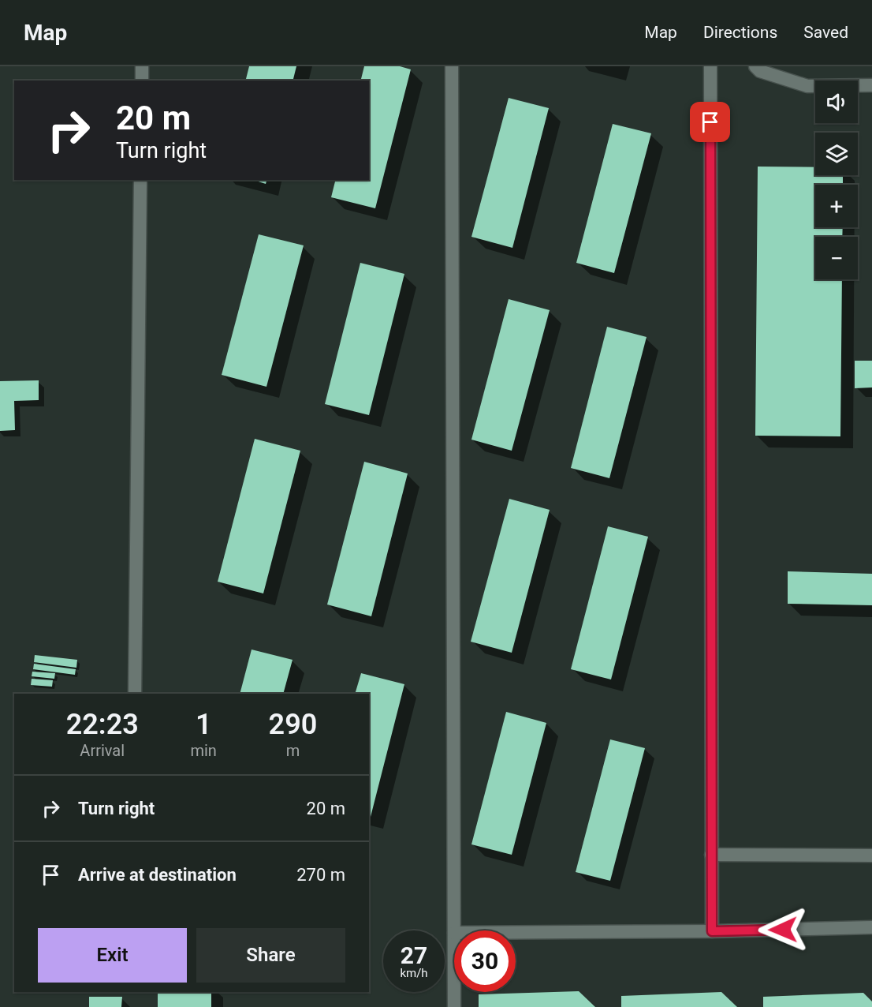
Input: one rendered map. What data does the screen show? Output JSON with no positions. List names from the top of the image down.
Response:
{
  "page": {
    "header": "Map",
    "nav": ["Map", "Directions", "Saved"],
    "map_buttons": ["+", "−"],
    "turn": ["20 m", "Turn right"],
    "eta": [
      "22:23",
      "Arrival",
      "1",
      "min",
      "290",
      "m"
    ],
    "list": [
      {
        "name": "Turn right",
        "value": "20 m"
      },
      {
        "name": "Arrive at destination",
        "value": "270 m"
      }
    ],
    "buttons": ["Exit", "Share"],
    "speed": "27 km/h",
    "limit": "30"
  }
}
